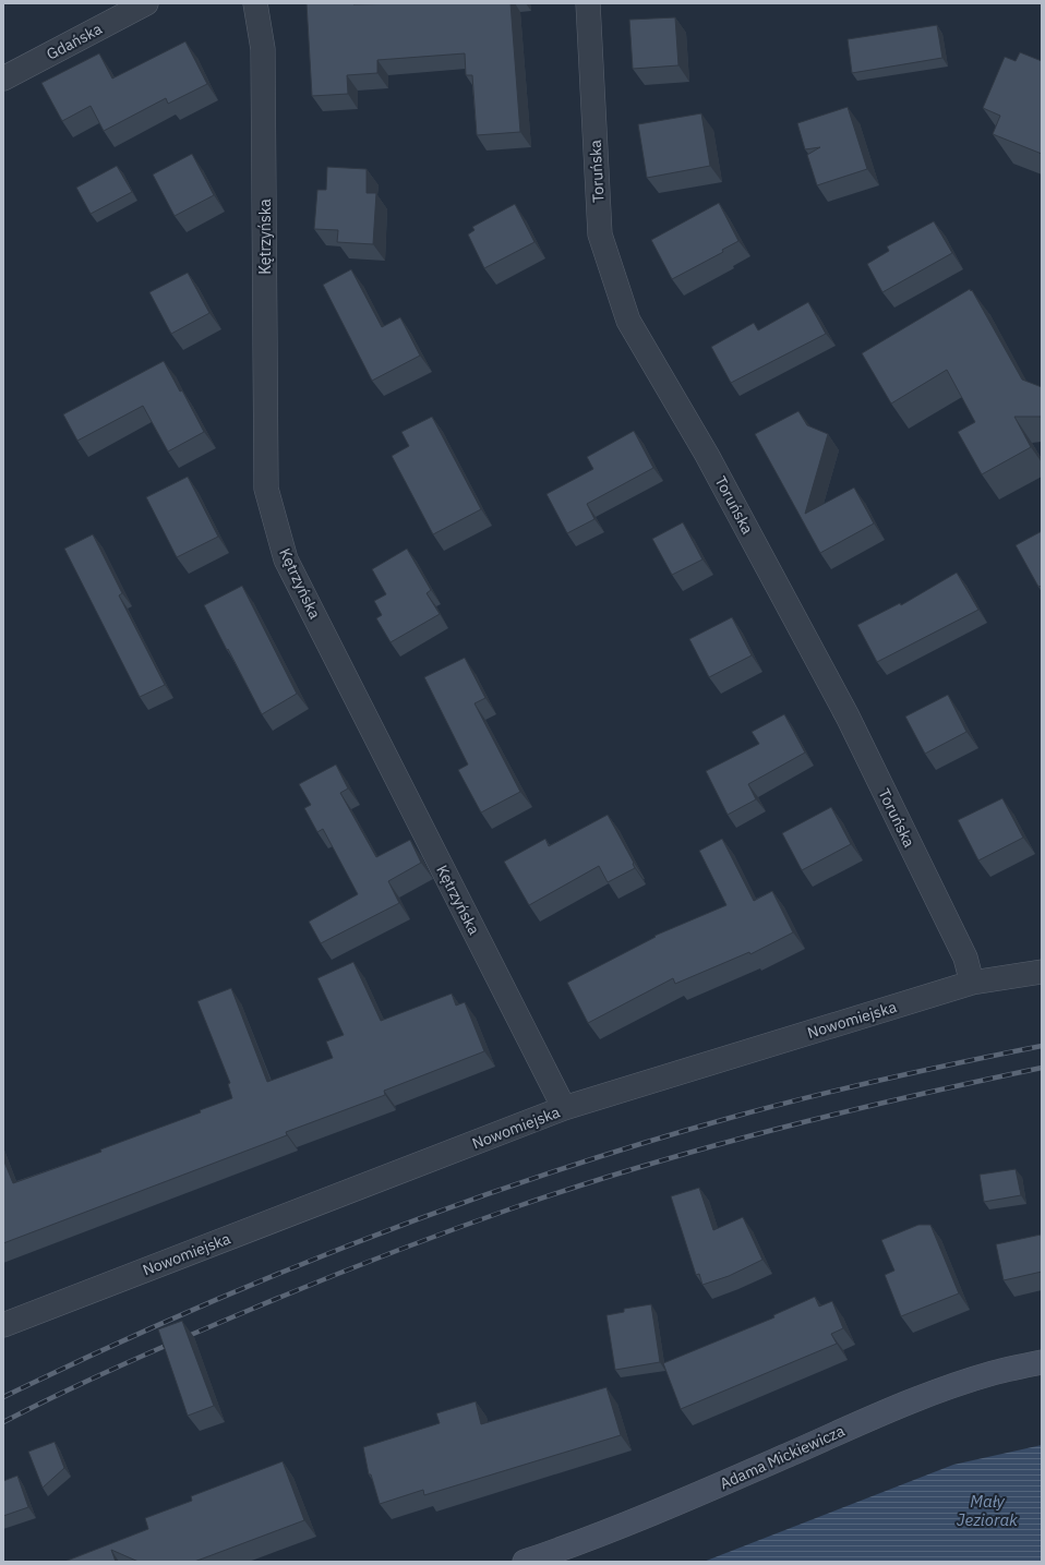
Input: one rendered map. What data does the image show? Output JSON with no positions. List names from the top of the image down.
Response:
{
  "streets": {
    "street": [
      "Gdańska",
      "Toruńska",
      "Kętrzyńska",
      "Nowomiejska",
      "Adama Mickiewicza"
    ]
  },
  "crossings": [
    ["Toruńska", "Nowomiejska"],
    ["Kętrzyńska", "Nowomiejska"]
  ],
  "water": ["Mały Jeziorak"]
}
